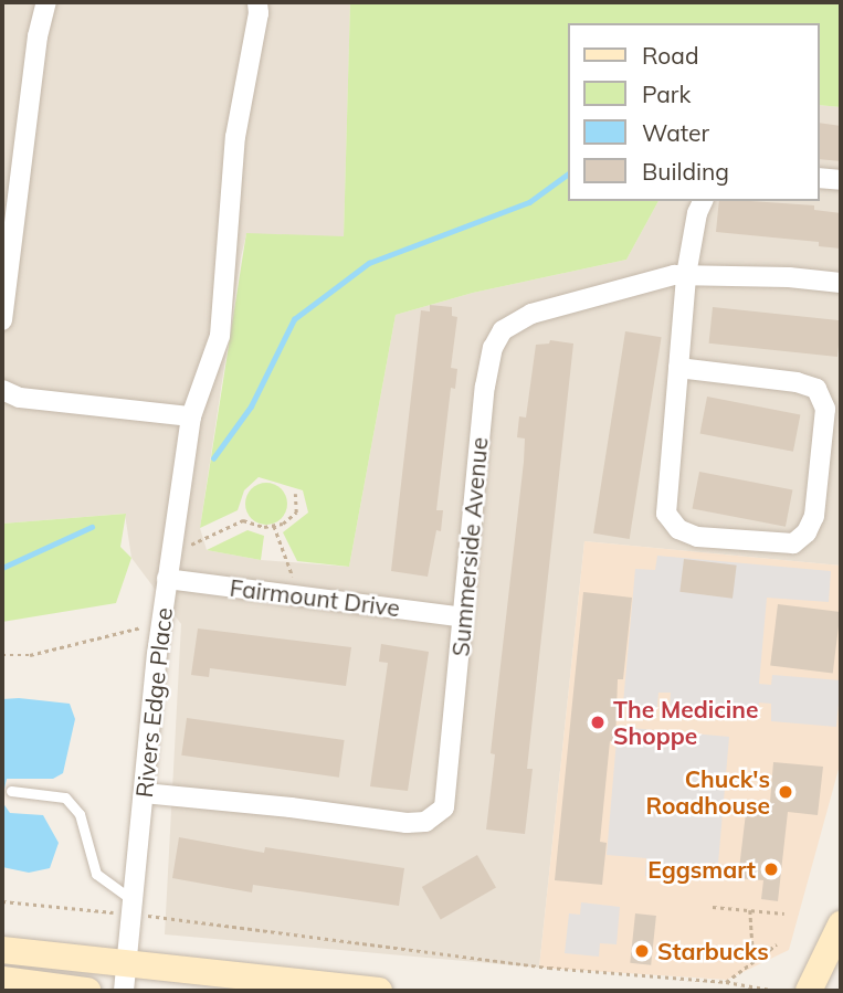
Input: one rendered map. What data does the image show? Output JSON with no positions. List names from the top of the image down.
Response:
{
  "streets": {
    "street": ["Summerside Avenue", "Fairmount Drive", "Rivers Edge Place"]
  },
  "crossings": [
    ["Summerside Avenue", "Fairmount Drive"],
    ["Summerside Avenue", "Rivers Edge Place"],
    ["Fairmount Drive", "Rivers Edge Place"]
  ],
  "places": [
    "The Medicine Shoppe",
    "Chuck's Roadhouse",
    "Eggsmart",
    "Starbucks"
  ],
  "legend": [
    "Road",
    "Park",
    "Water",
    "Building"
  ]
}
